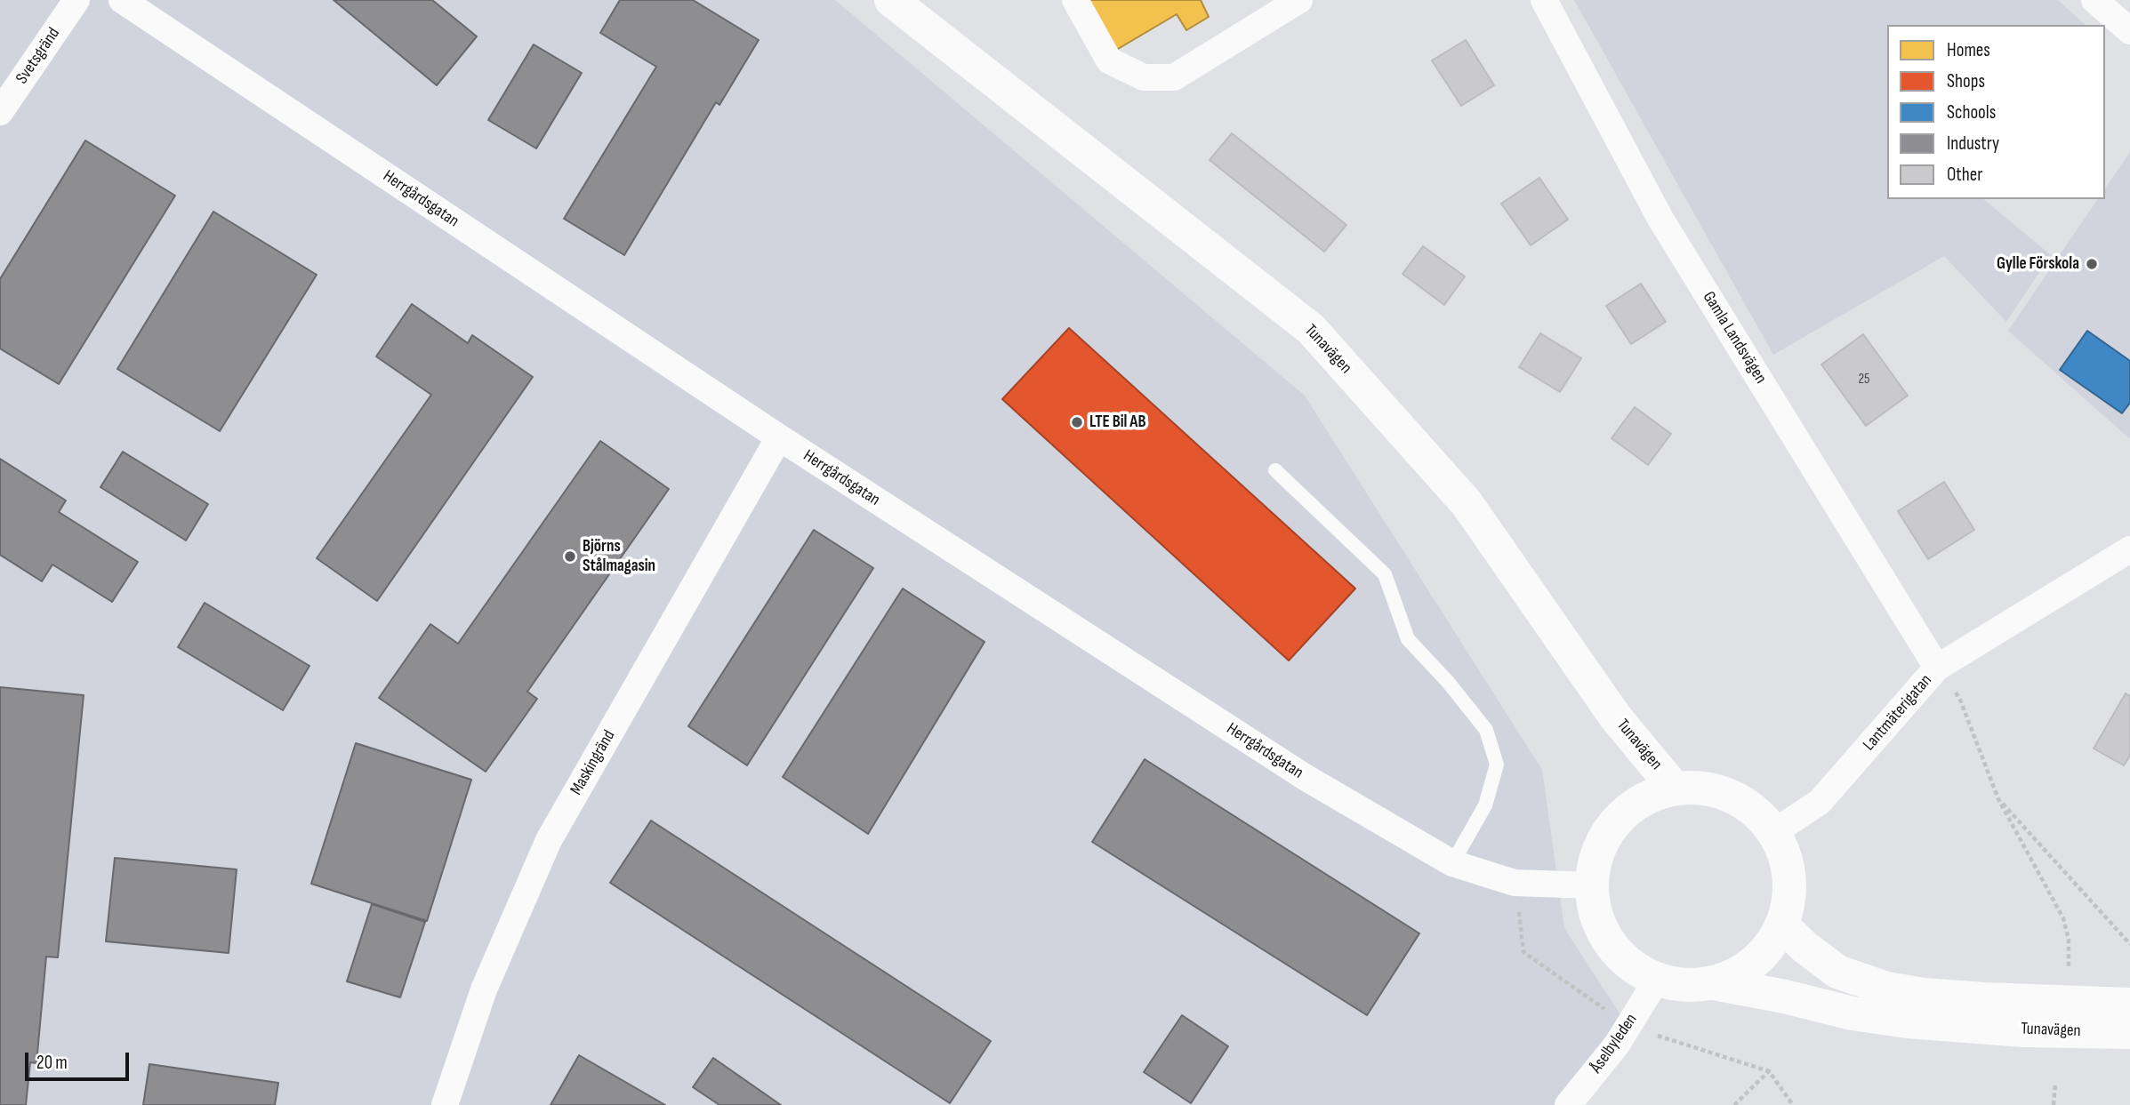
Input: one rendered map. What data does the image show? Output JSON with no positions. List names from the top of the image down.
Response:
{
  "streets": {
    "street": [
      "Svetsgränd",
      "Herrgårdsgatan",
      "Gamla Landsvägen",
      "Tunavägen",
      "Lantmäterigatan",
      "Maskingränd",
      "Åselbyleden"
    ]
  },
  "crossings": [
    ["Herrgårdsgatan", "Tunavägen"],
    ["Herrgårdsgatan", "Lantmäterigatan"],
    ["Herrgårdsgatan", "Maskingränd"],
    ["Herrgårdsgatan", "Åselbyleden"],
    ["Gamla Landsvägen", "Lantmäterigatan"],
    ["Tunavägen", "Lantmäterigatan"],
    ["Tunavägen", "Åselbyleden"],
    ["Lantmäterigatan", "Åselbyleden"]
  ],
  "places": ["Gylle Förskola", "LTE Bil AB", "Björns Stålmagasin"],
  "house_numbers": ["25"],
  "legend": [
    "Homes",
    "Shops",
    "Schools",
    "Industry",
    "Other"
  ],
  "scale_bar": "20 m"
}
